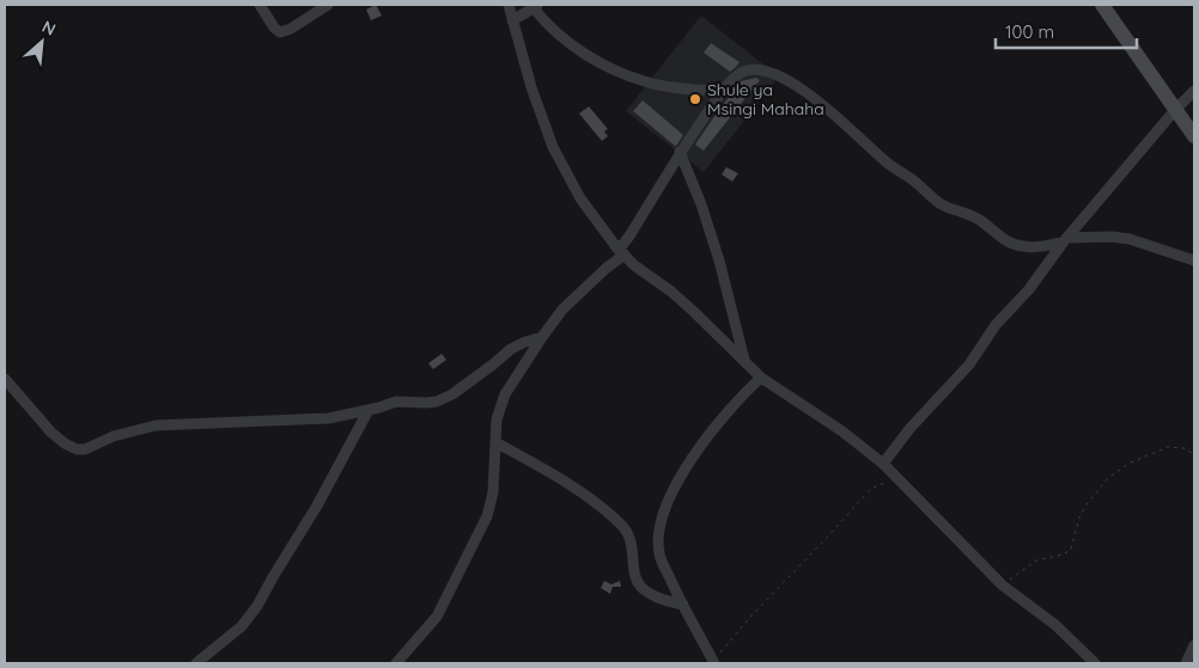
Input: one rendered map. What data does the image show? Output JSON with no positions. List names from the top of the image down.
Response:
{
  "places": ["Shule ya Msingi Mahaha"],
  "scale_bar": "100 m",
  "north": "top right"
}
